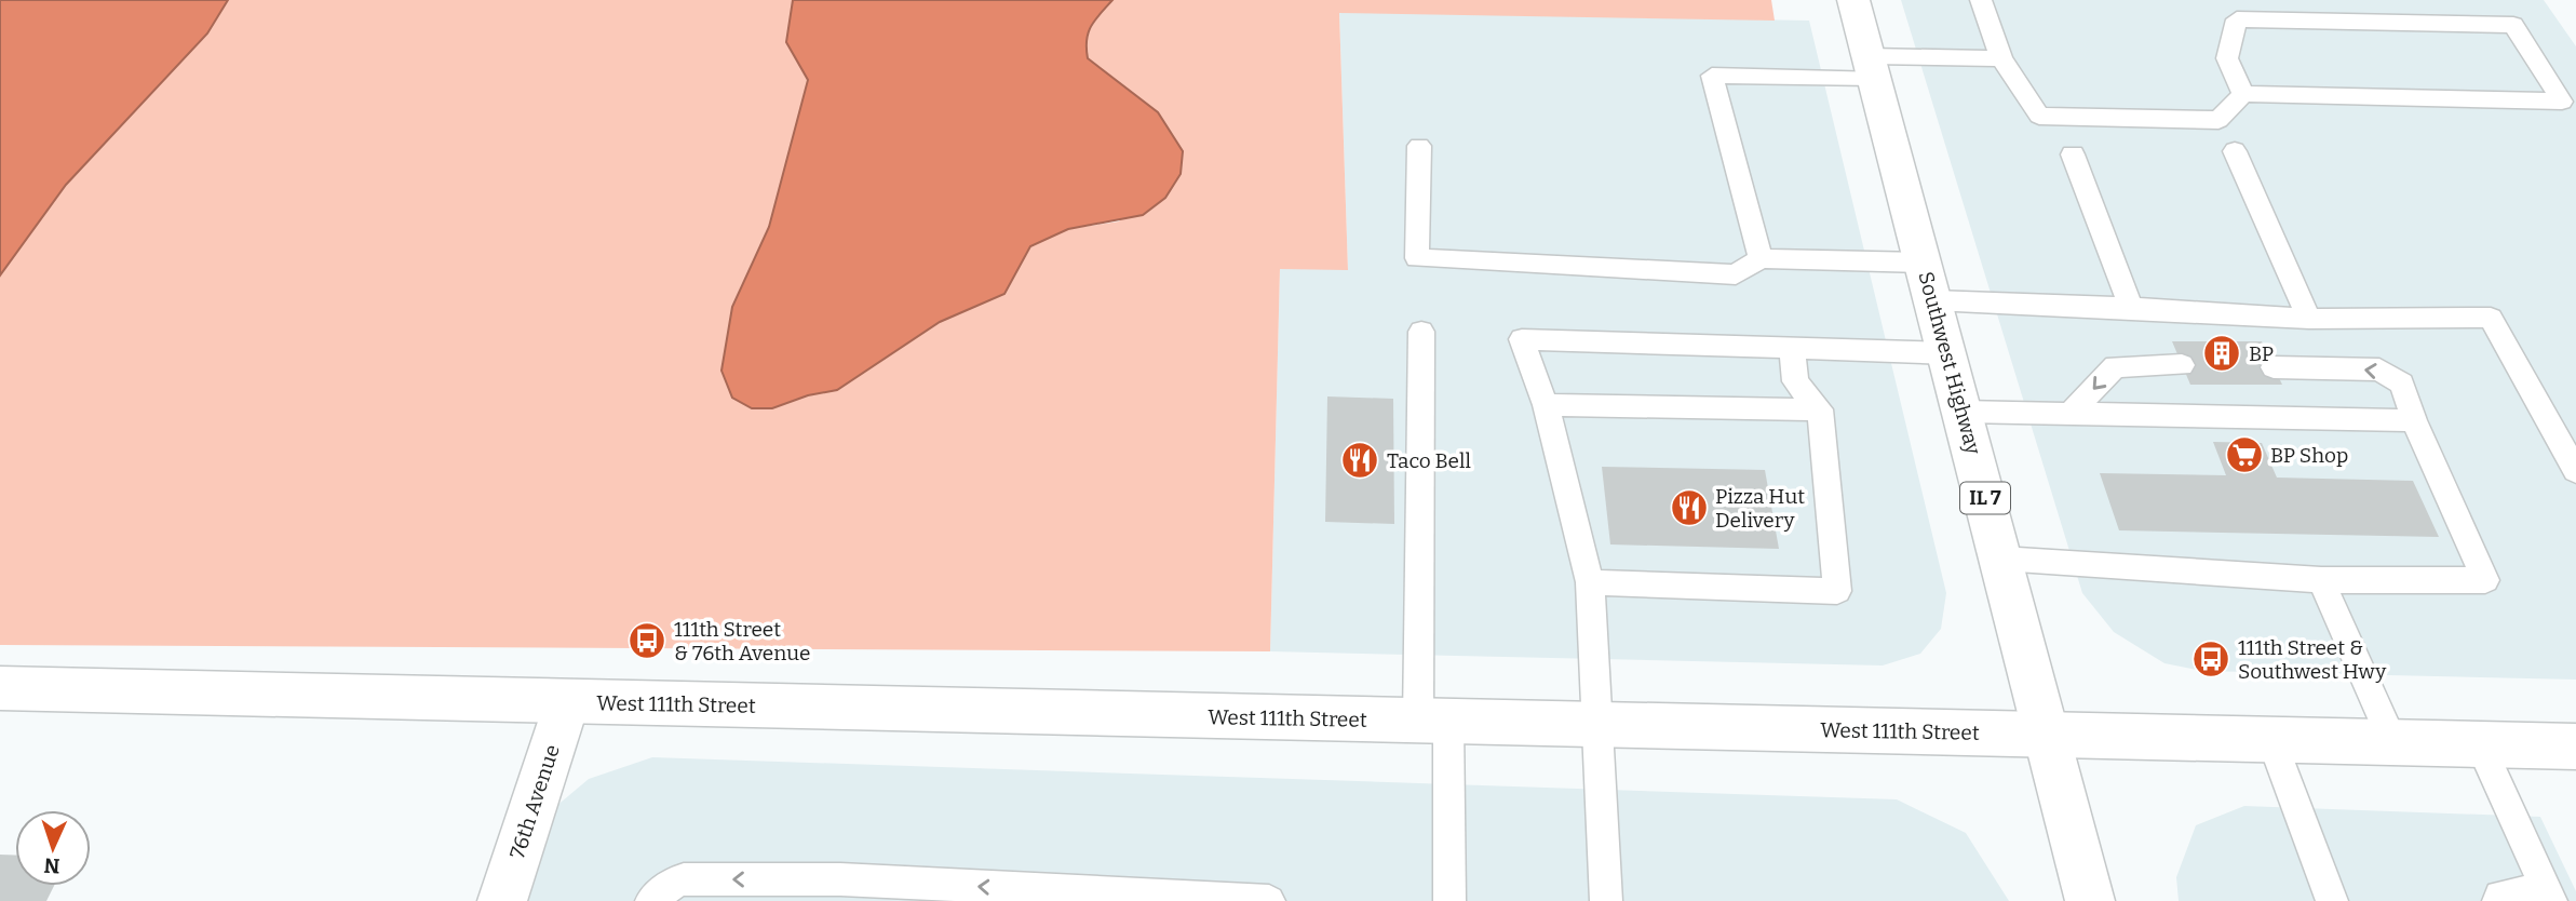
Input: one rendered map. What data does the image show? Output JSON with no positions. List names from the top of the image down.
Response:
{
  "streets": {
    "main road": [
      "Southwest Highway",
      "IL 7",
      "West 111th Street",
      "76th Avenue"
    ]
  },
  "crossings": [
    ["Southwest Highway", "West 111th Street"],
    ["West 111th Street", "76th Avenue"]
  ],
  "places": {
    "building": ["BP"],
    "supermarket": ["BP Shop"],
    "restaurant": ["Taco Bell", "Pizza Hut Delivery"],
    "bus stop": ["111th Street & 76th Avenue", "111th Street & Southwest Hwy"]
  },
  "north": "bottom"
}
